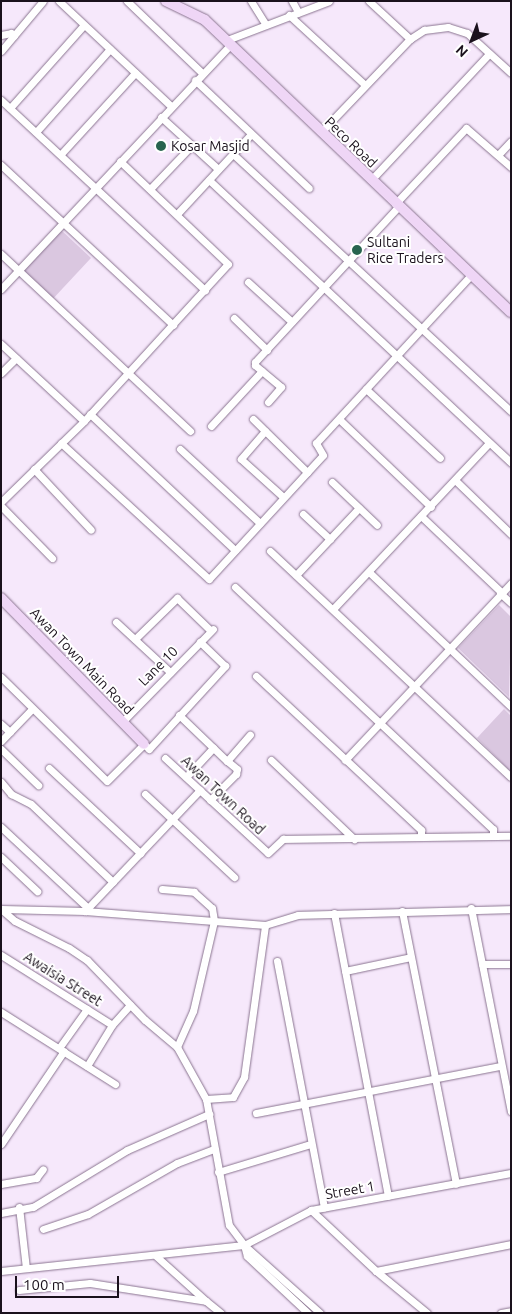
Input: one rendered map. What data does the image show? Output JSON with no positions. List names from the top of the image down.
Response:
{
  "streets": {
    "street": [
      "Peco Road",
      "Awan Town Main Road",
      "Lane 10",
      "Awan Town Road",
      "Awaisia Street",
      "Street 1"
    ]
  },
  "crossings": [
    ["Awan Town Main Road", "Lane 10"]
  ],
  "places": ["Kosar Masjid", "Sultani Rice Traders"],
  "scale_bar": "100 m",
  "north": "bottom left"
}
